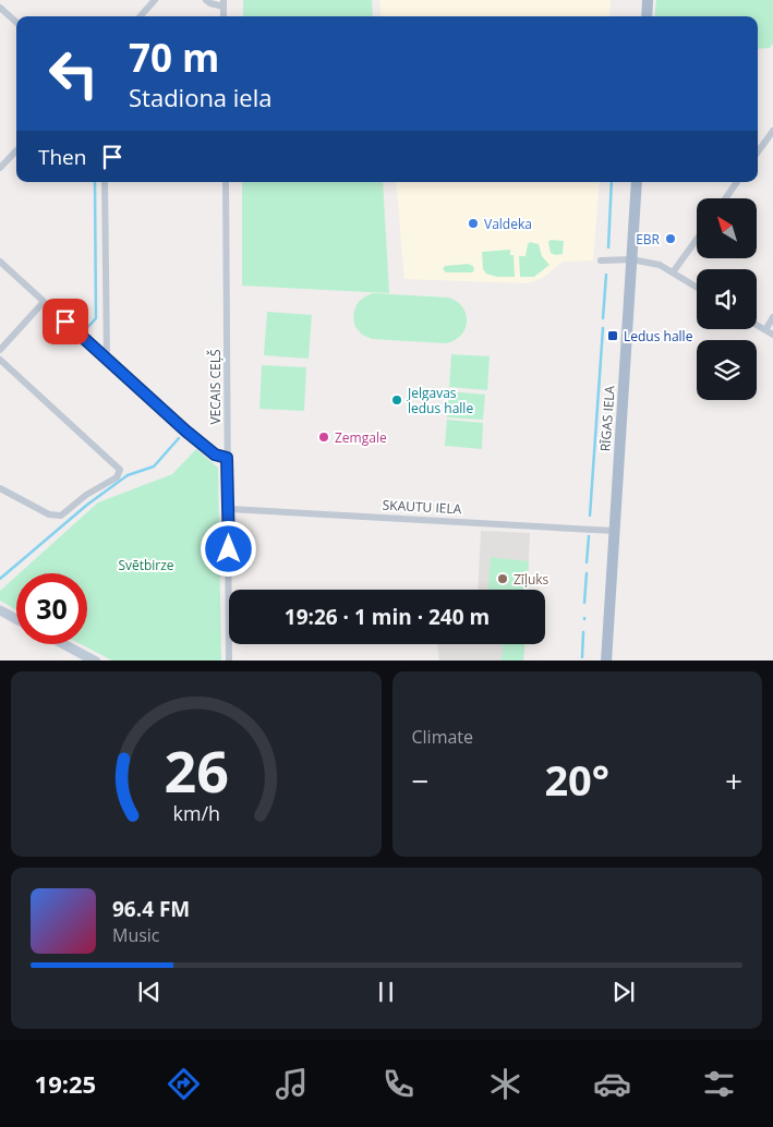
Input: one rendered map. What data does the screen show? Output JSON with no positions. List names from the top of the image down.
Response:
{
  "streets": {
    "main road": ["RĪGAS IELA"],
    "street": ["VECAIS CEĻŠ", "SKAUTU IELA"]
  },
  "crossings": [
    ["VECAIS CEĻŠ", "SKAUTU IELA"],
    ["RĪGAS IELA", "SKAUTU IELA"]
  ],
  "parks": ["Svētbirze"],
  "places": {
    "other": [
      "Valdeka",
      "EBR",
      "Jelgavas ledus halle",
      "Zemgale",
      "Zīļuks"
    ],
    "transit": ["Ledus halle"]
  },
  "north": "top left",
  "page": {
    "turn": ["70 m", "Stadiona iela"],
    "then": "Then",
    "limit": "30",
    "trip": "19:26 · 1 min · 240 m",
    "tile": "Climate",
    "heat": ["−", "20°", "+"],
    "song": ["96.4 FM", "Music"],
    "tabs": "19:25",
    "gauge": ["26", "km/h"]
  }
}
